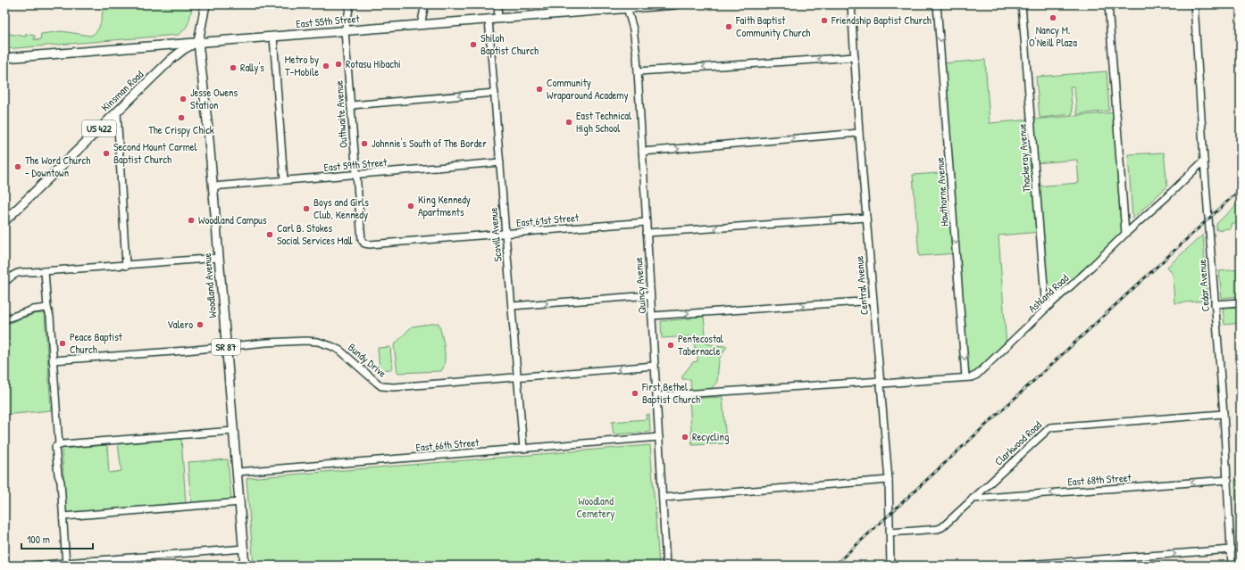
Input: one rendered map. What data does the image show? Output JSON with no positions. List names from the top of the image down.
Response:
{
  "streets": {
    "main road": [
      "East 55th Street",
      "Kinsman Road",
      "US 422",
      "Woodland Avenue",
      "SR 87"
    ],
    "street": [
      "Outhwaite Avenue",
      "Thackeray Avenue",
      "East 59th Street",
      "Hawthorne Avenue",
      "East 61st Street",
      "Scovill Avenue",
      "Quincy Avenue",
      "Central Avenue",
      "Cedar Avenue",
      "Ashland Road",
      "Bundy Drive",
      "Clarkwood Road",
      "East 66th Street",
      "East 68th Street"
    ]
  },
  "crossings": [
    ["East 55th Street", "Kinsman Road"],
    ["East 55th Street", "Outhwaite Avenue"],
    ["East 55th Street", "Scovill Avenue"],
    ["East 55th Street", "Woodland Avenue"],
    ["East 55th Street", "Quincy Avenue"],
    ["Kinsman Road", "Woodland Avenue"],
    ["Outhwaite Avenue", "East 59th Street"],
    ["Outhwaite Avenue", "East 61st Street"],
    ["Thackeray Avenue", "Ashland Road"],
    ["East 59th Street", "Scovill Avenue"],
    ["East 59th Street", "Woodland Avenue"],
    ["Hawthorne Avenue", "Ashland Road"],
    ["East 61st Street", "Scovill Avenue"],
    ["East 61st Street", "Quincy Avenue"],
    ["Scovill Avenue", "Bundy Drive"],
    ["Scovill Avenue", "East 66th Street"],
    ["Woodland Avenue", "Bundy Drive"],
    ["Woodland Avenue", "East 66th Street"],
    ["Quincy Avenue", "Ashland Road"],
    ["Quincy Avenue", "Bundy Drive"],
    ["Quincy Avenue", "East 66th Street"],
    ["Central Avenue", "Ashland Road"],
    ["Central Avenue", "Clarkwood Road"],
    ["Cedar Avenue", "Ashland Road"],
    ["Cedar Avenue", "Clarkwood Road"],
    ["Cedar Avenue", "East 68th Street"],
    ["Clarkwood Road", "East 68th Street"]
  ],
  "one_way": ["Hawthorne Avenue", "East 68th Street"],
  "parks": ["Woodland Cemetery"],
  "places": [
    "Nancy M. O'Neill Plaza",
    "Friendship Baptist Church",
    "Faith Baptist Community Church",
    "Shiloh Baptist Church",
    "Rotasu Hibachi",
    "Metro by T-Mobile",
    "Rally's",
    "Community Wraparound Academy",
    "Jesse Owens Station",
    "The Crispy Chick",
    "East Technical High School",
    "Johnnie's South of The Border",
    "Second Mount Carmel Baptist Church",
    "The Word Church - Downtown",
    "King Kennedy Apartments",
    "Boys and Girls Club, Kennedy",
    "Woodland Campus",
    "Carl B. Stokes Social Services Mall",
    "Valero",
    "Peace Baptist Church",
    "Pentecostal Tabernacle",
    "First Bethel Baptist Church",
    "Recycling"
  ],
  "scale_bar": "100 m"
}
